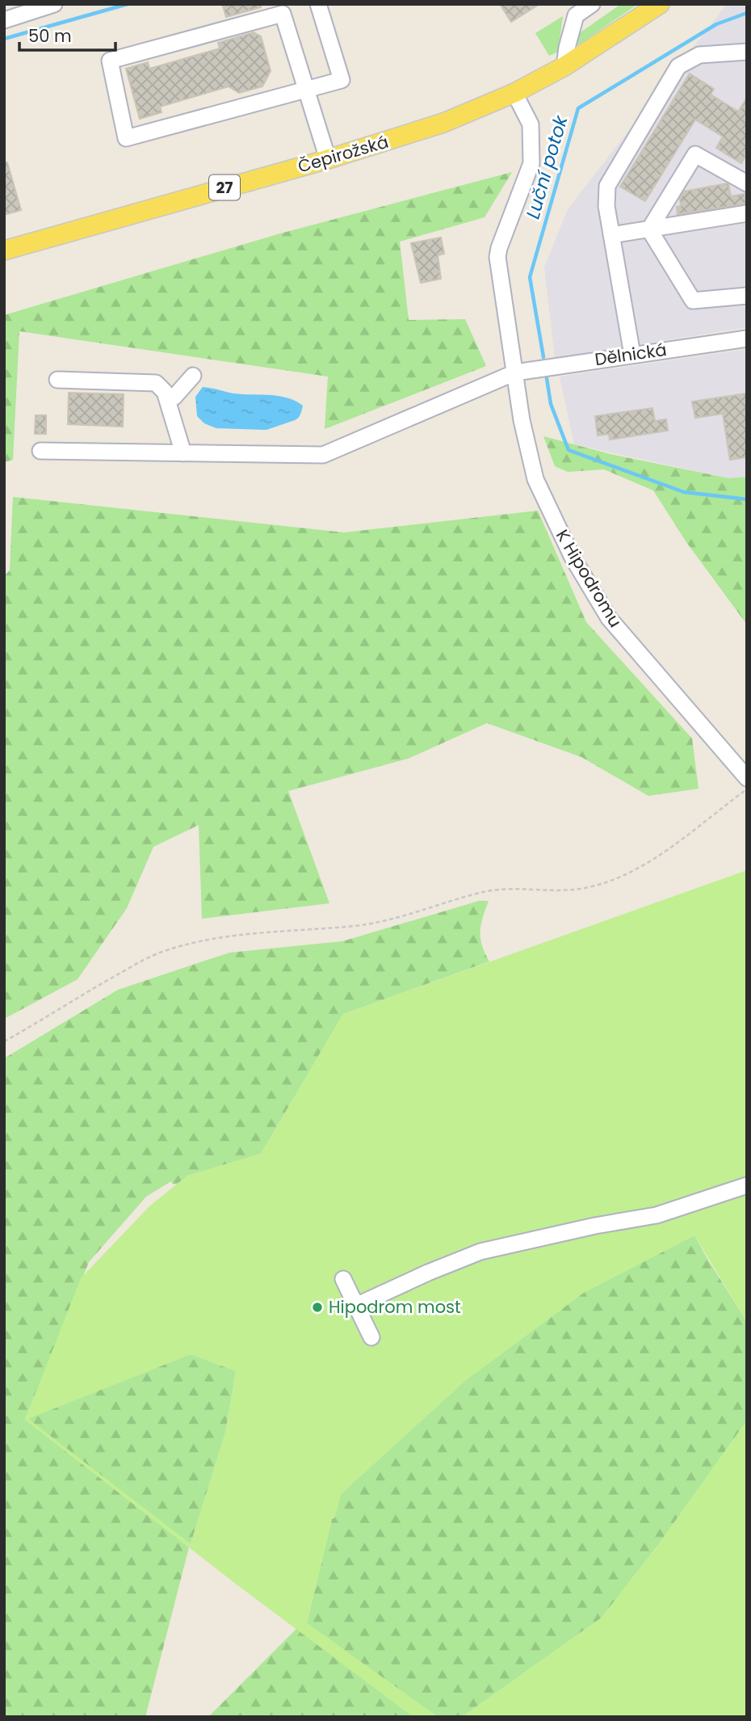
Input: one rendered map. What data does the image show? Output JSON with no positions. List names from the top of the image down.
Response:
{
  "streets": {
    "main road": ["Čepirožská", "27"],
    "street": ["Dělnická", "K Hipodromu"]
  },
  "crossings": [
    ["Čepirožská", "K Hipodromu"],
    ["Dělnická", "K Hipodromu"]
  ],
  "water": ["Luční potok"],
  "places": ["Hipodrom most"],
  "scale_bar": "50 m"
}
